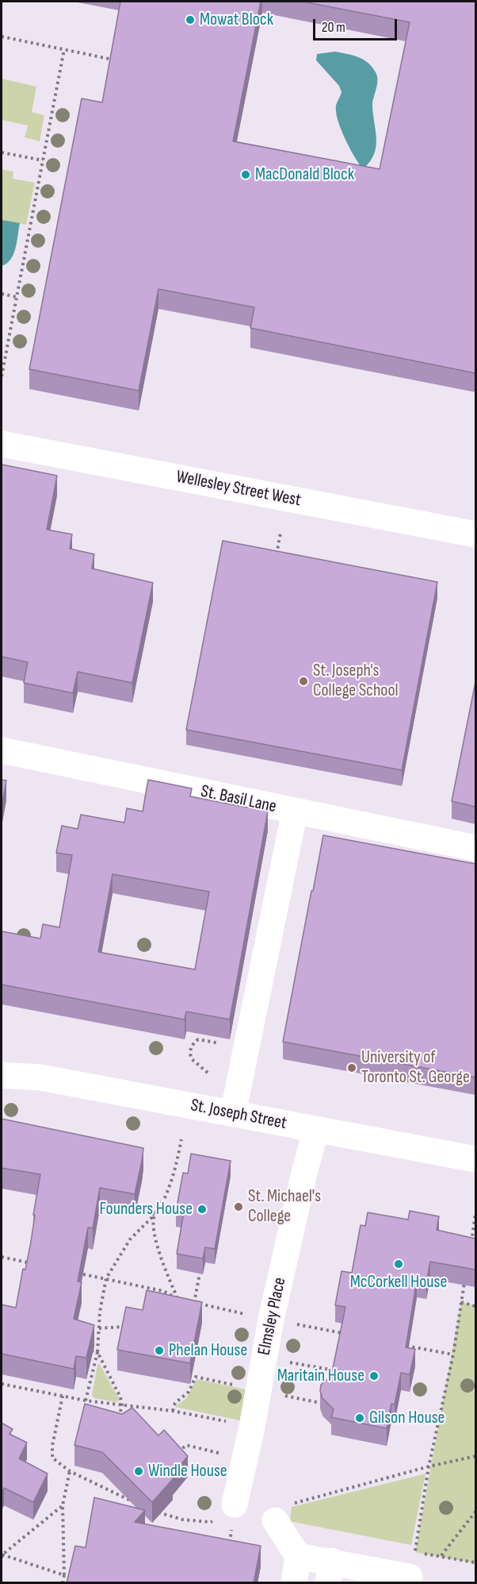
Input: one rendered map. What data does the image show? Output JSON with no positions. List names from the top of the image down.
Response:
{
  "streets": {
    "street": [
      "Wellesley Street West",
      "St. Basil Lane",
      "St. Joseph Street",
      "Elmsley Place"
    ]
  },
  "crossings": [
    ["St. Joseph Street", "Elmsley Place"]
  ],
  "places": [
    "Mowat Block",
    "MacDonald Block",
    "St. Joseph's College School",
    "University of Toronto St. George",
    "St. Michael's College",
    "Founders House",
    "McCorkell House",
    "Phelan House",
    "Maritain House",
    "Gilson House",
    "Windle House"
  ],
  "scale_bar": "20 m"
}
